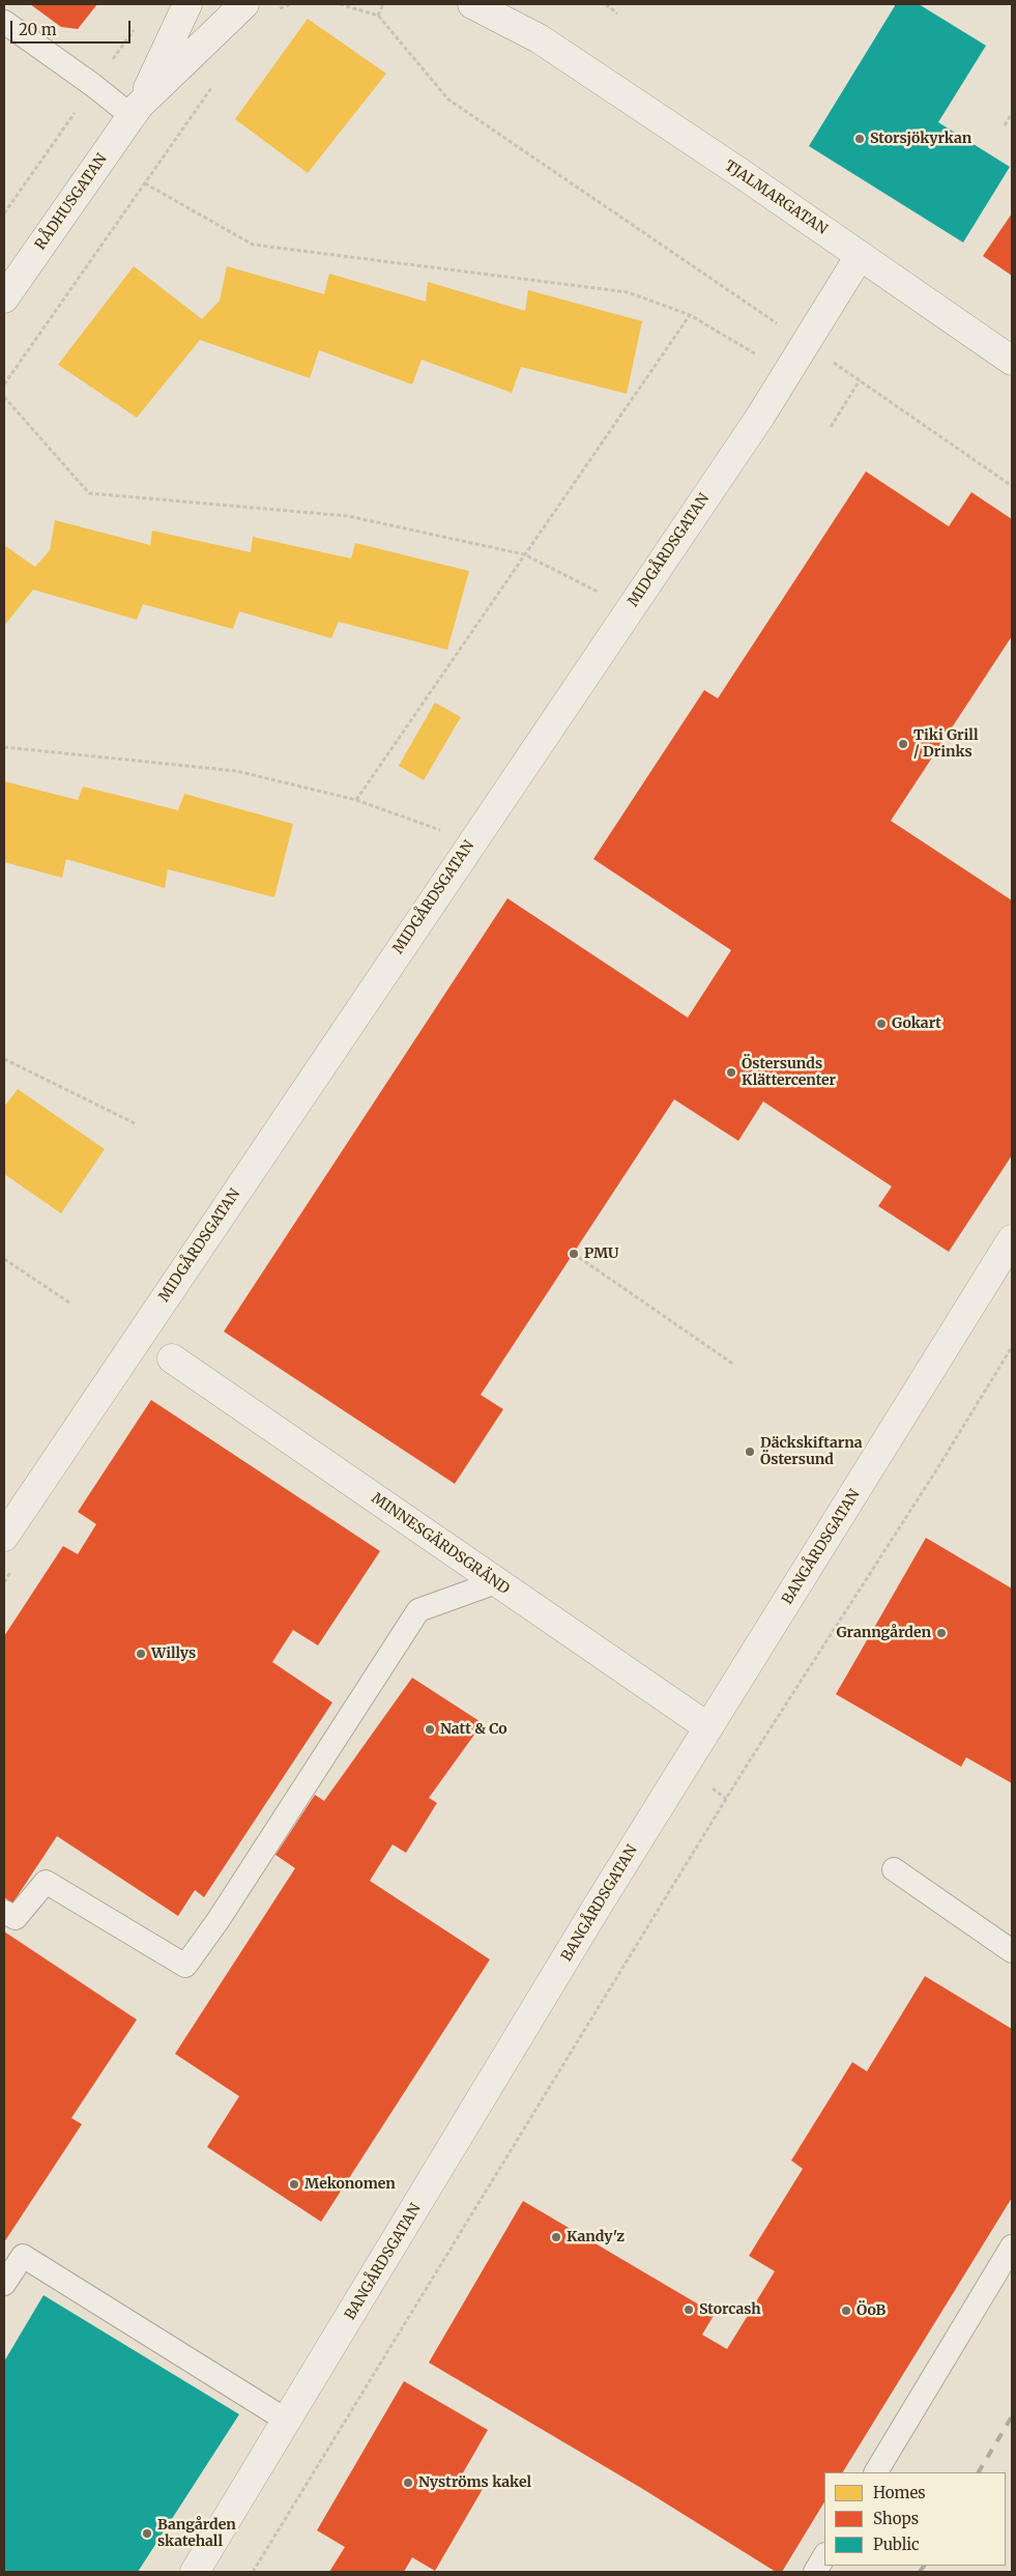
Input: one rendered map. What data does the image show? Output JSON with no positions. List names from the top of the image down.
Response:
{
  "streets": {
    "street": [
      "TJALMARGATAN",
      "RÅDHUSGATAN",
      "MIDGÅRDSGATAN",
      "MINNESGÄRDSGRÄND",
      "BANGÅRDSGATAN"
    ]
  },
  "crossings": [
    ["TJALMARGATAN", "MIDGÅRDSGATAN"],
    ["MINNESGÄRDSGRÄND", "BANGÅRDSGATAN"]
  ],
  "places": [
    "Storsjökyrkan",
    "Tiki Grill / Drinks",
    "Gokart",
    "Östersunds Klättercenter",
    "PMU",
    "Däckskiftarna Östersund",
    "Granngården",
    "Willys",
    "Natt & Co",
    "Mekonomen",
    "Kandy'z",
    "Storcash",
    "ÖoB",
    "Nyströms kakel",
    "Bangården skatehall"
  ],
  "legend": ["Homes", "Shops", "Public"],
  "scale_bar": "20 m"
}
